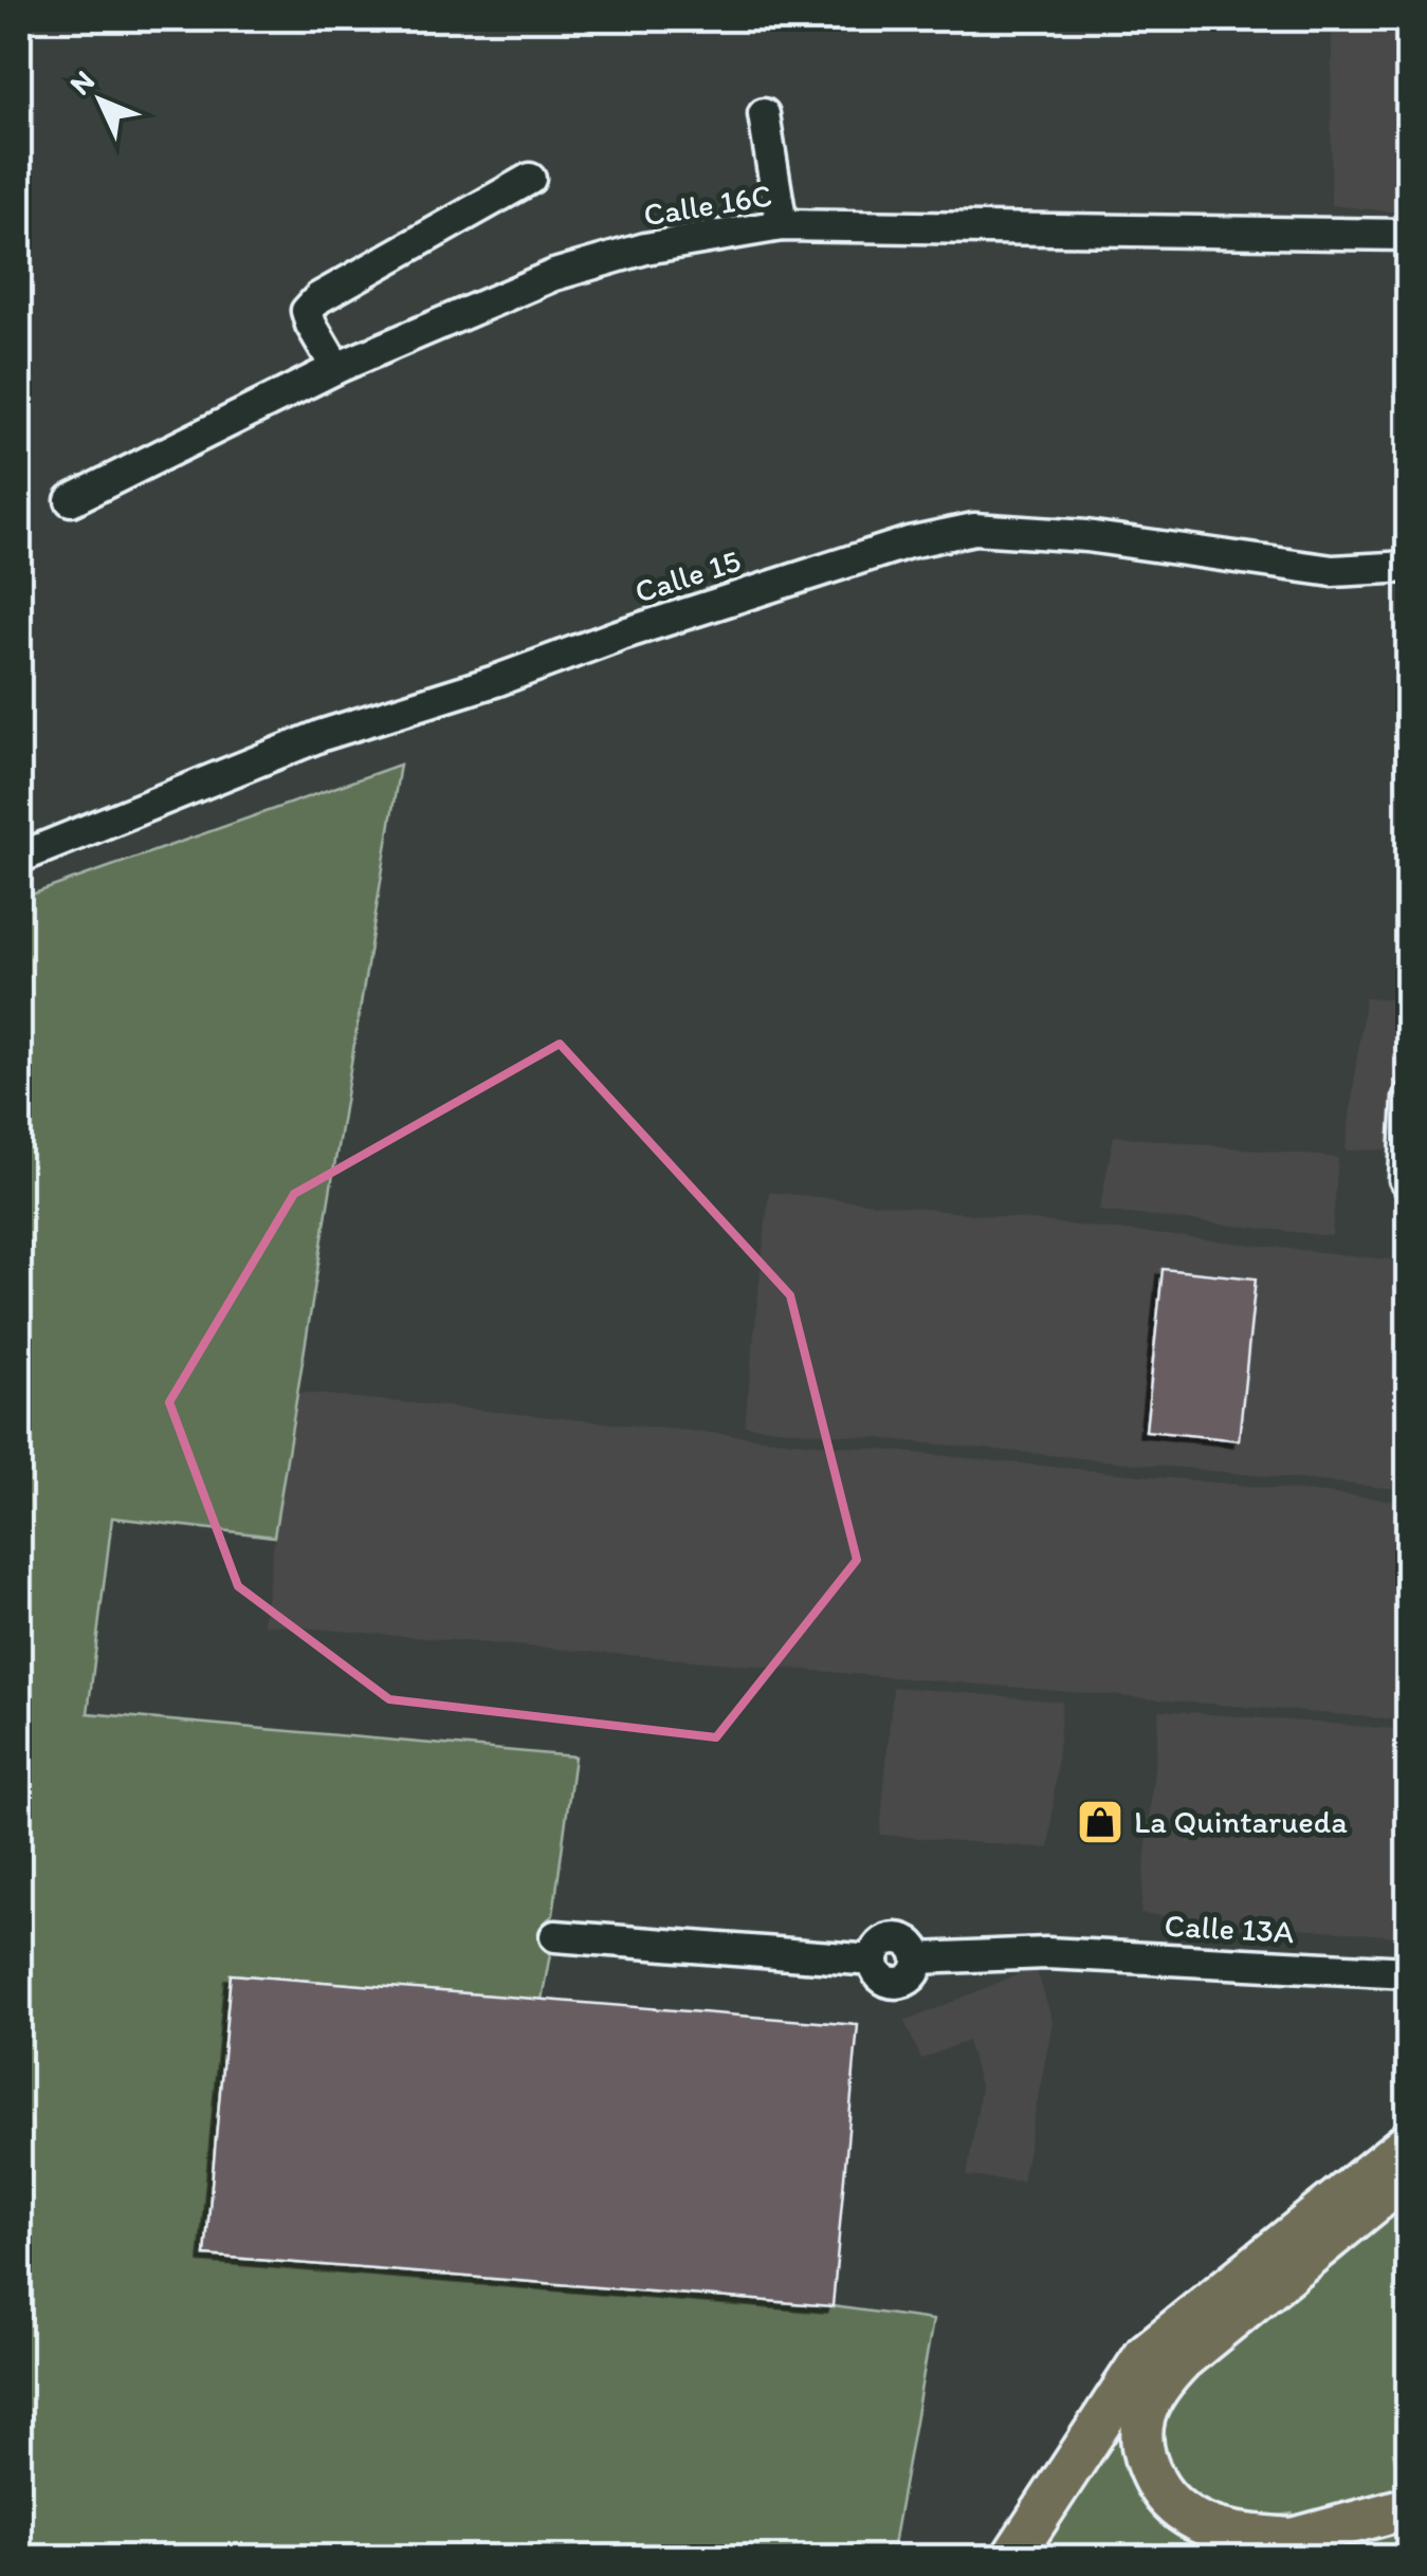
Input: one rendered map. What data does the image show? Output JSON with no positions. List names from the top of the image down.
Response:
{
  "streets": {
    "street": ["Calle 16C", "Calle 15", "Calle 13A"]
  },
  "places": {
    "shop": ["La Quintarueda"]
  },
  "north": "top left"
}
